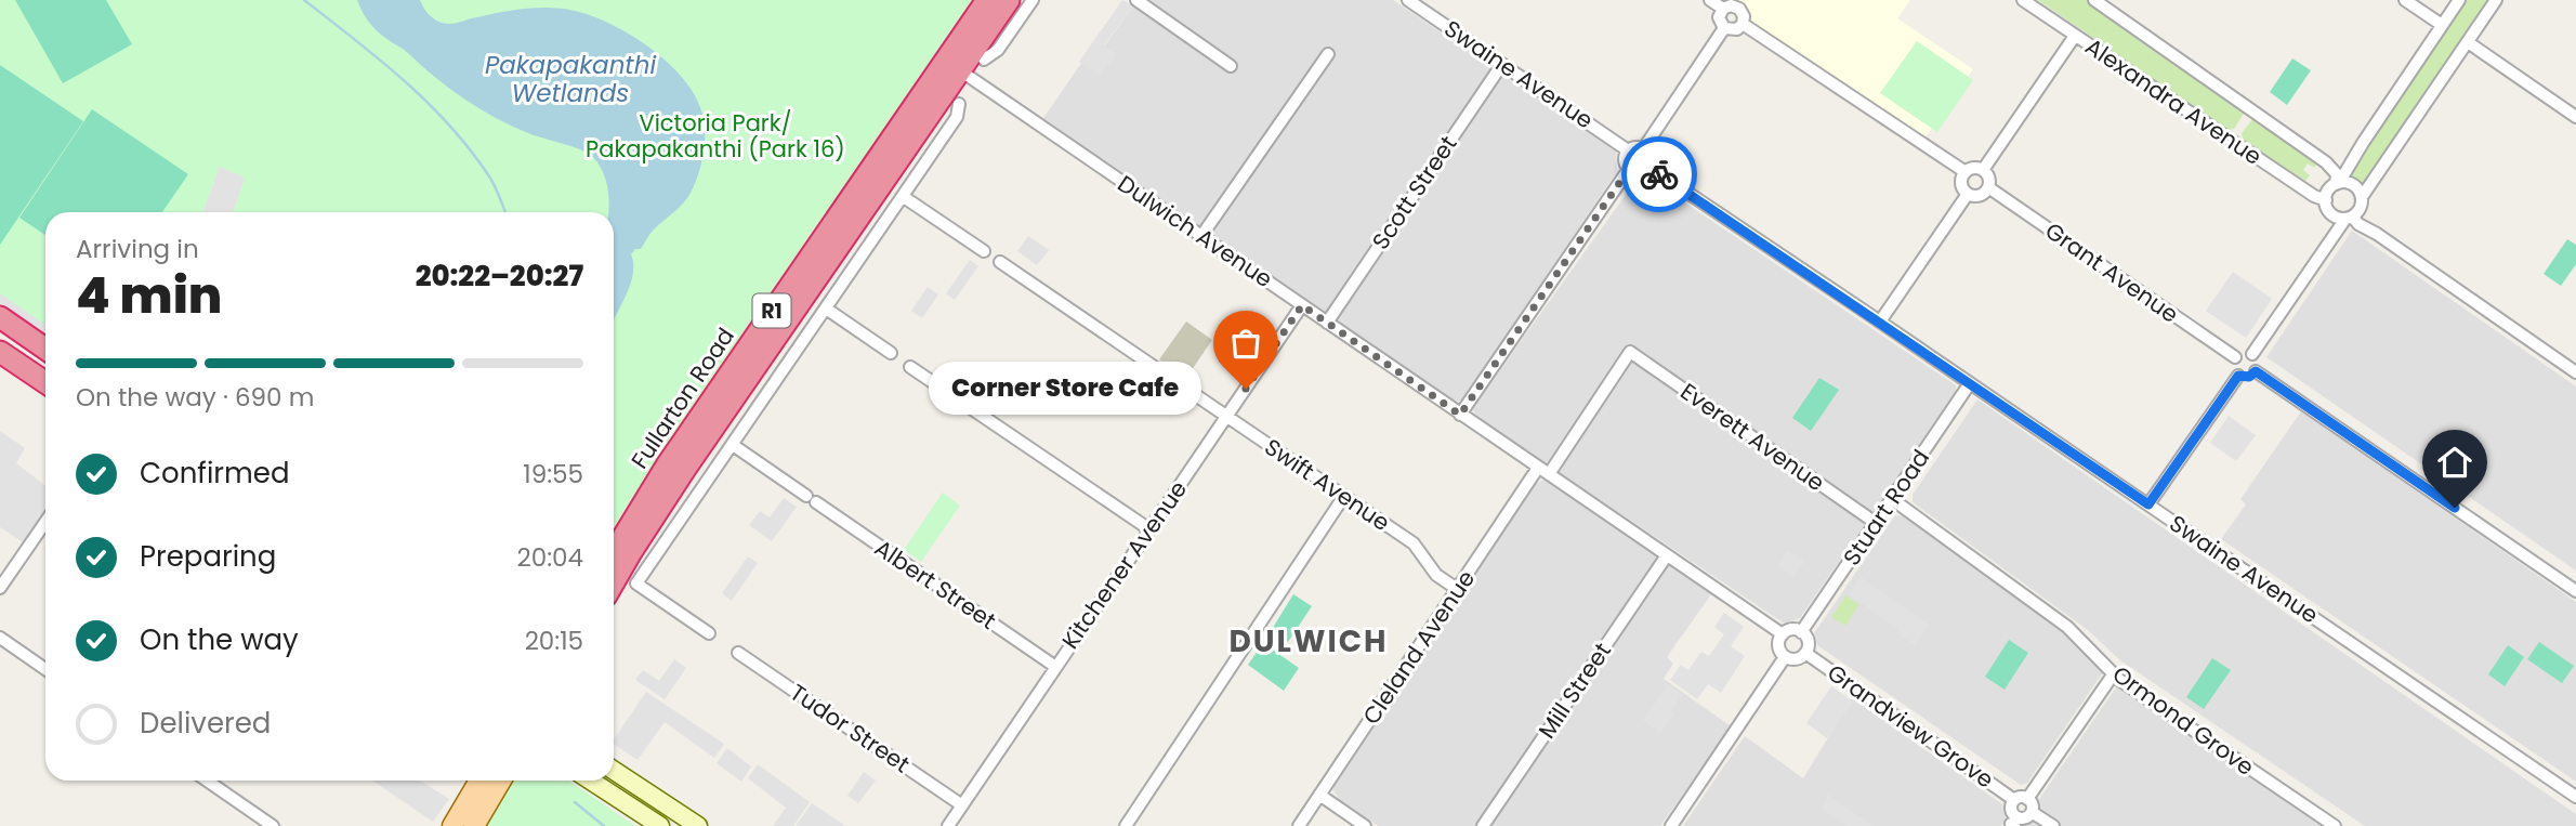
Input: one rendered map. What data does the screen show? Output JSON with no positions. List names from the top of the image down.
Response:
{
  "streets": {
    "highway": ["R1", "Fullarton Road"],
    "street": [
      "Swaine Avenue",
      "Alexandra Avenue",
      "Scott Street",
      "Dulwich Avenue",
      "Grant Avenue",
      "Everett Avenue",
      "Swift Avenue",
      "Stuart Road",
      "Kitchener Avenue",
      "Albert Street",
      "Cleland Avenue",
      "Mill Street",
      "Ormond Grove",
      "Grandview Grove",
      "Tudor Street"
    ]
  },
  "crossings": [
    ["Swaine Avenue", "Scott Street"],
    ["Swaine Avenue", "Stuart Road"],
    ["Scott Street", "Dulwich Avenue"],
    ["Dulwich Avenue", "Fullarton Road"],
    ["Dulwich Avenue", "Stuart Road"],
    ["Dulwich Avenue", "Kitchener Avenue"],
    ["Dulwich Avenue", "Cleland Avenue"],
    ["Dulwich Avenue", "Mill Street"],
    ["Dulwich Avenue", "Grandview Grove"],
    ["Everett Avenue", "Stuart Road"],
    ["Everett Avenue", "Cleland Avenue"],
    ["Swift Avenue", "Kitchener Avenue"],
    ["Swift Avenue", "Cleland Avenue"],
    ["Stuart Road", "Ormond Grove"],
    ["Stuart Road", "Grandview Grove"],
    ["Kitchener Avenue", "Albert Street"],
    ["Kitchener Avenue", "Tudor Street"]
  ],
  "districts": ["DULWICH"],
  "water": ["Pakapakanthi Wetlands"],
  "parks": ["Victoria Park/ Pakapakanthi (Park 16)"],
  "places": ["Corner Store Cafe"],
  "page": {
    "heading": ["4 min", "Arriving in", "20:22–20:27"],
    "bar": "On the way · 690 m",
    "bubble": "Corner Store Cafe",
    "list": [
      ["Confirmed", "19:55"],
      ["Preparing", "20:04"],
      ["On the way", "20:15"],
      "Delivered"
    ]
  }
}
